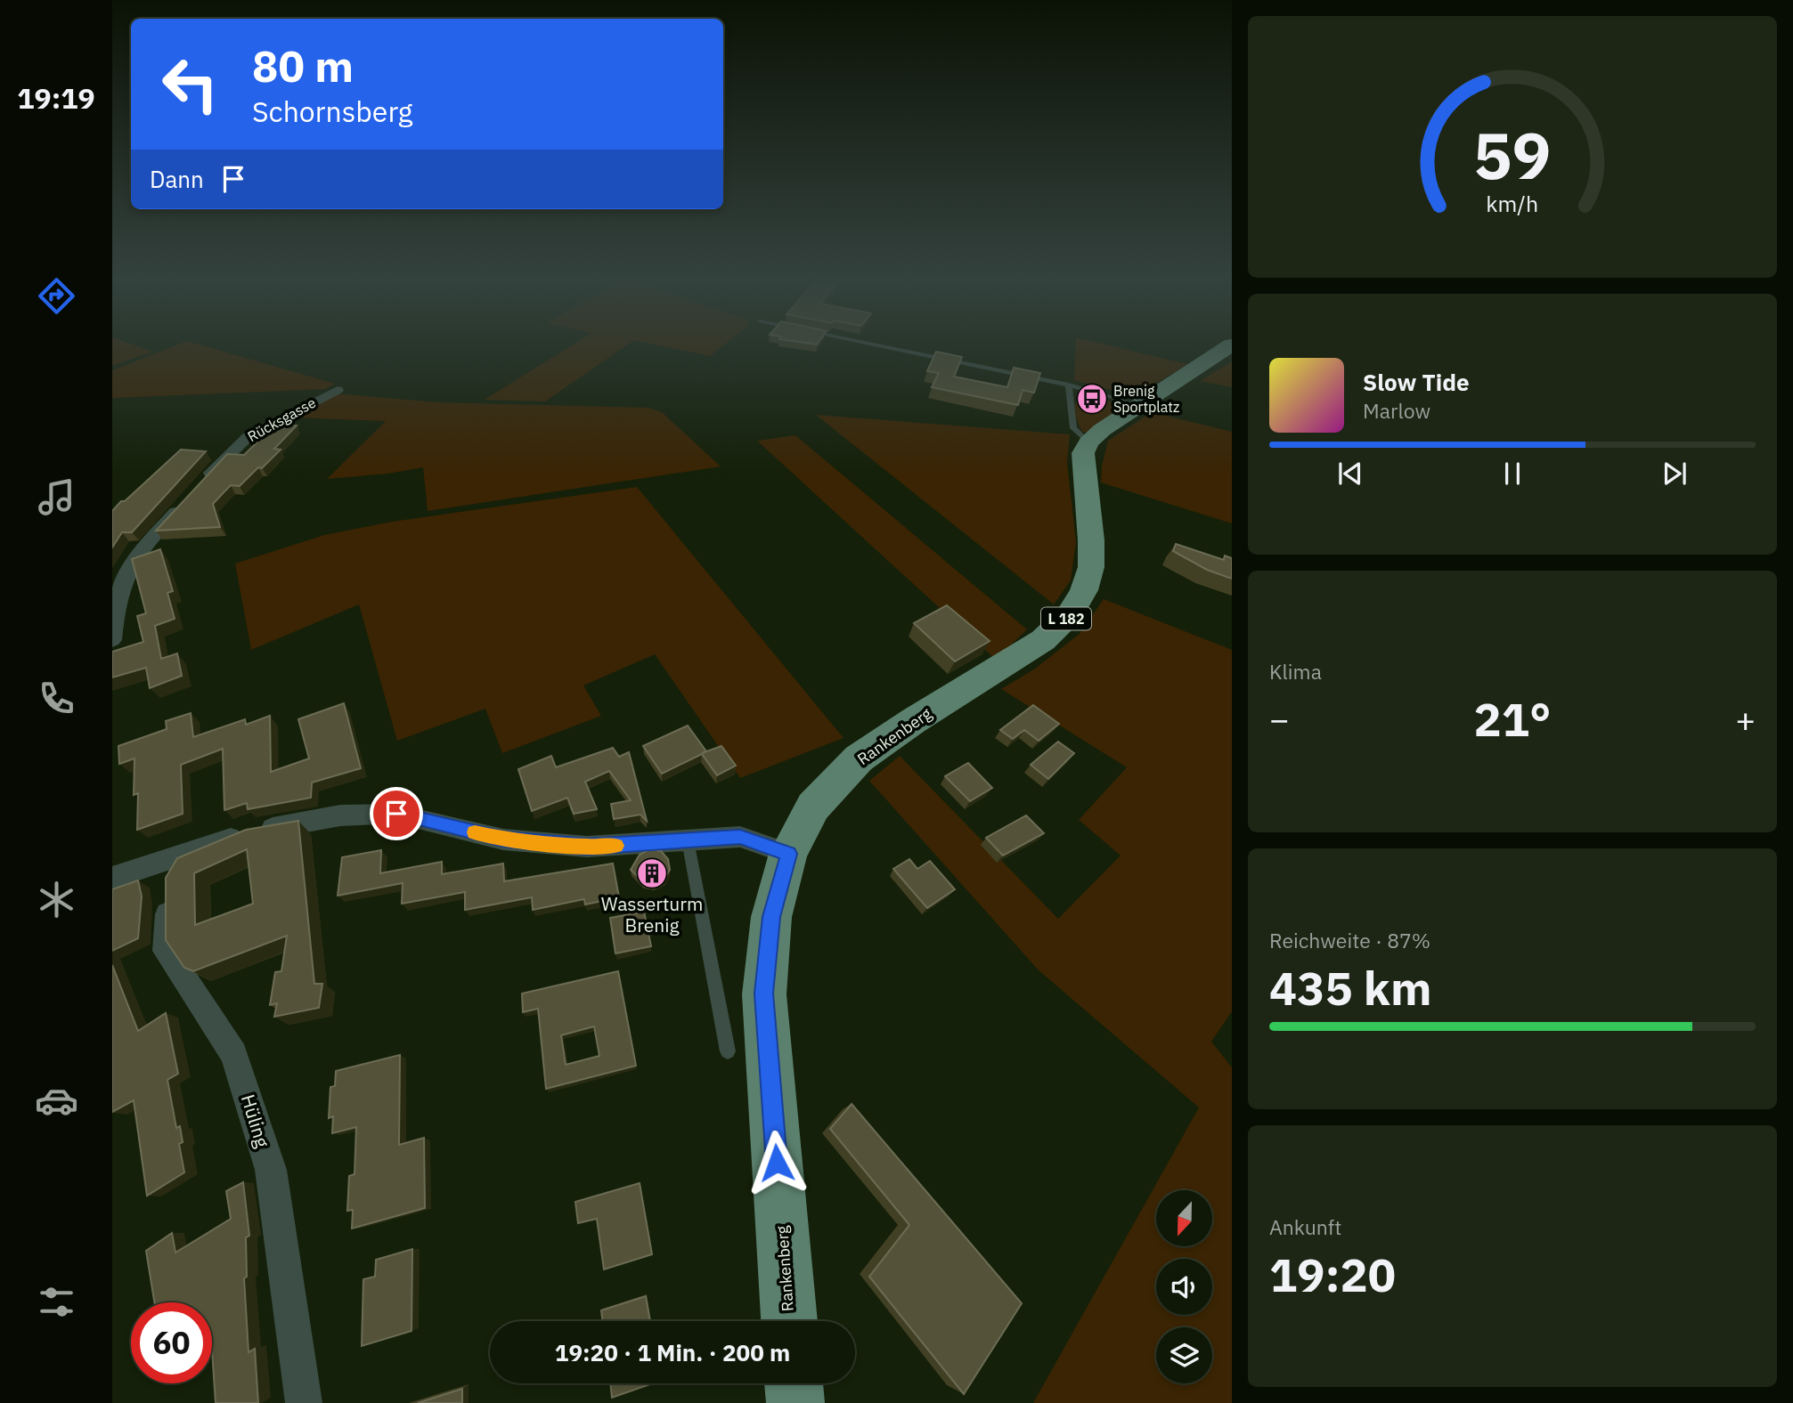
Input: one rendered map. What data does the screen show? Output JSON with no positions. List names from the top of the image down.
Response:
{
  "streets": {
    "main road": ["L 182", "Rankenberg"],
    "street": ["Rücksgasse", "Hüling"]
  },
  "places": {
    "bus stop": ["Brenig Sportplatz"],
    "building": ["Wasserturm Brenig"]
  },
  "north": "bottom",
  "page": {
    "tabs": "19:19",
    "turn": ["80 m", "Schornsberg"],
    "then": "Dann",
    "song": ["Slow Tide", "Marlow"],
    "tile": [
      "Klima",
      ["Reichweite · 87%", "435 km"],
      ["Ankunft", "19:20"]
    ],
    "heat": ["−", "21°", "+"],
    "limit": "60",
    "trip": "19:20 · 1 Min. · 200 m",
    "gauge": ["59", "km/h"]
  }
}
